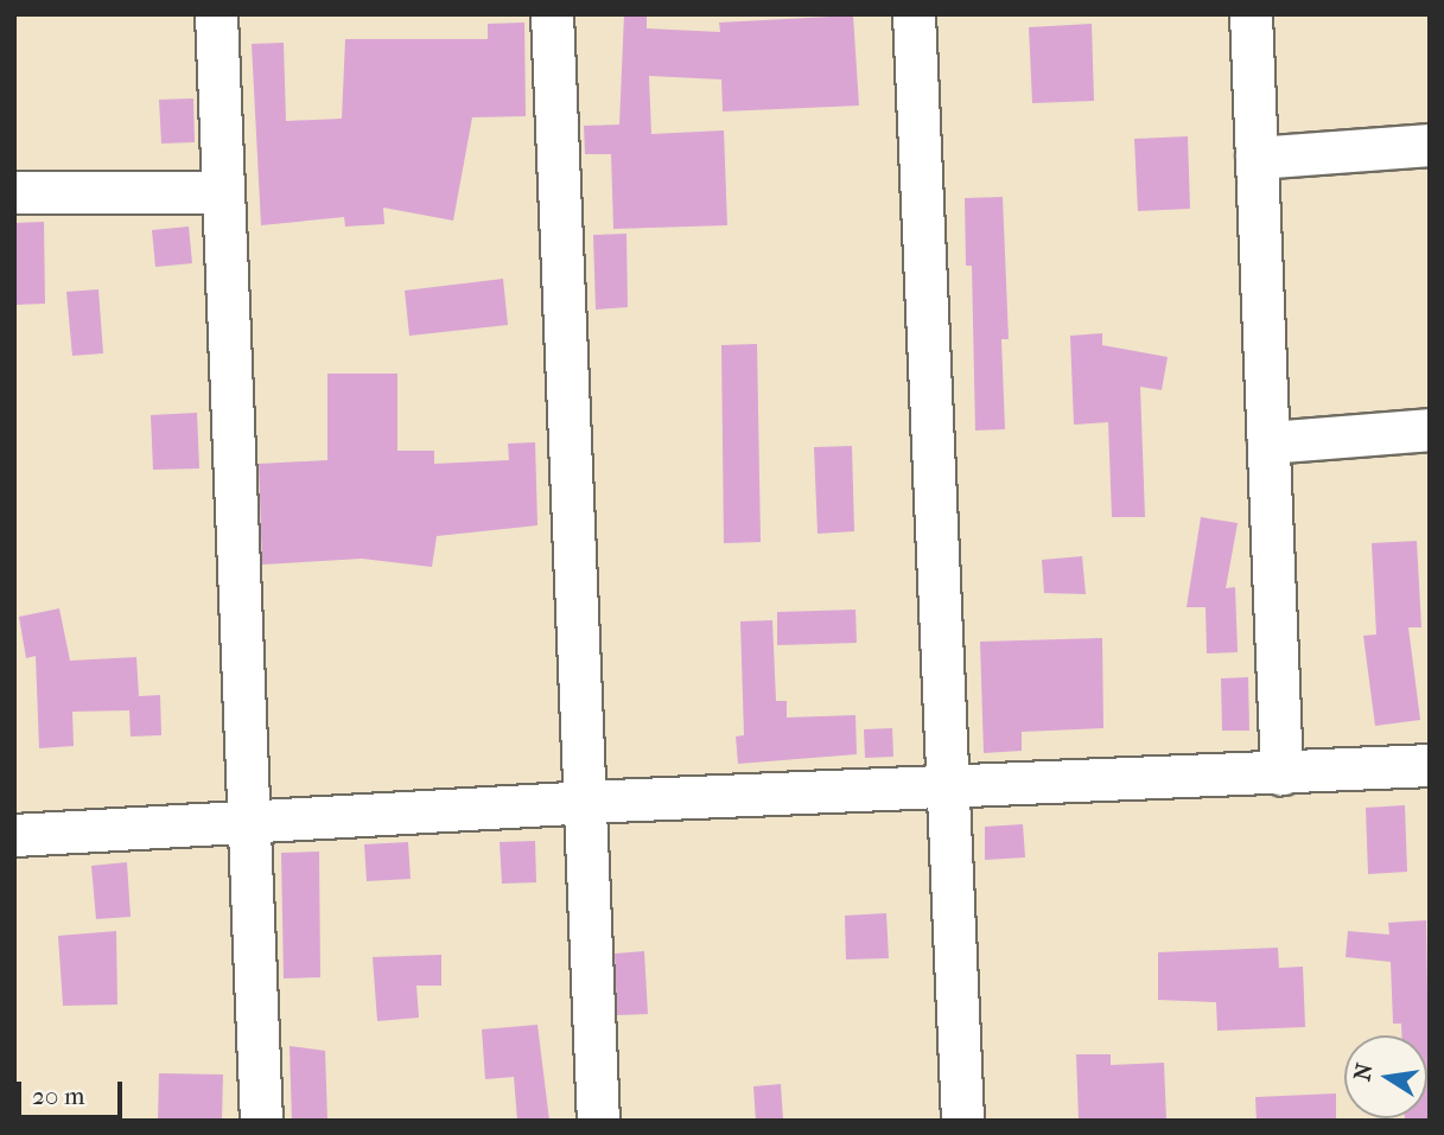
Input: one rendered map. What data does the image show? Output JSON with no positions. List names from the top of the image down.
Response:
{
  "scale_bar": "20 m",
  "north": "left"
}
